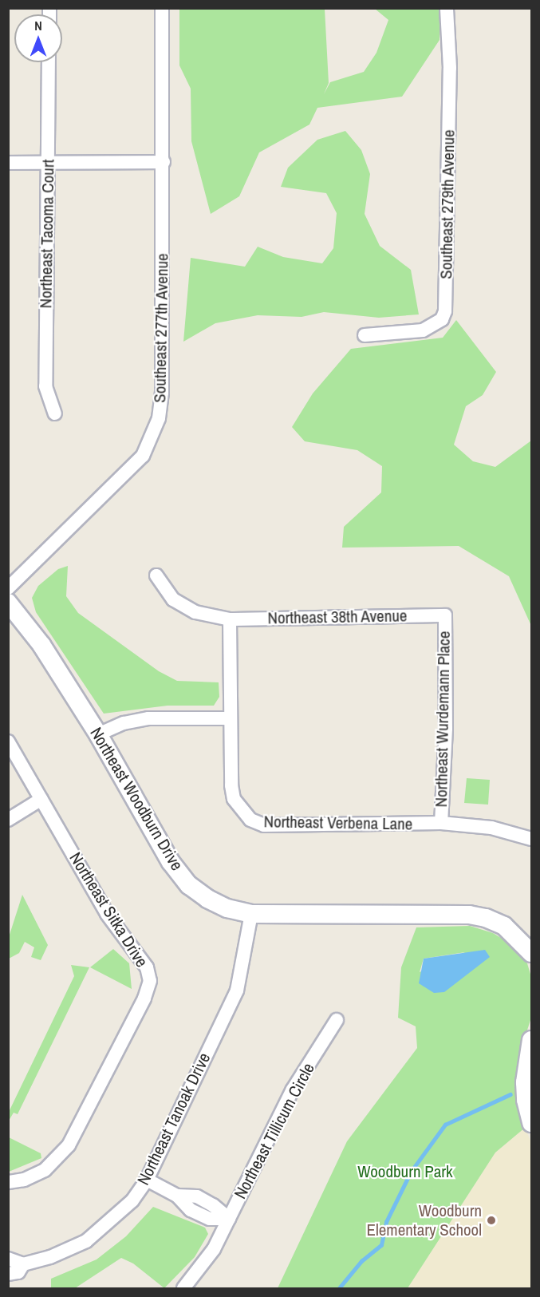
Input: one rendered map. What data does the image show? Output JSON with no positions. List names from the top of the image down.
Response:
{
  "streets": {
    "street": [
      "Southeast 279th Avenue",
      "Northeast Tacoma Court",
      "Southeast 277th Avenue",
      "Northeast 38th Avenue",
      "Northeast Wurdemann Place",
      "Northeast Woodburn Drive",
      "Northeast Verbena Lane",
      "Northeast Sitka Drive",
      "Northeast Tanoak Drive",
      "Northeast Tillicum Circle"
    ]
  },
  "crossings": [
    ["Northeast 38th Avenue", "Northeast Wurdemann Place"],
    ["Northeast 38th Avenue", "Northeast Verbena Lane"],
    ["Northeast Wurdemann Place", "Northeast Verbena Lane"],
    ["Northeast Woodburn Drive", "Northeast Tanoak Drive"],
    ["Northeast Tanoak Drive", "Northeast Tillicum Circle"]
  ],
  "parks": ["Woodburn Park"],
  "places": ["Woodburn Elementary School"],
  "north": "top"
}
